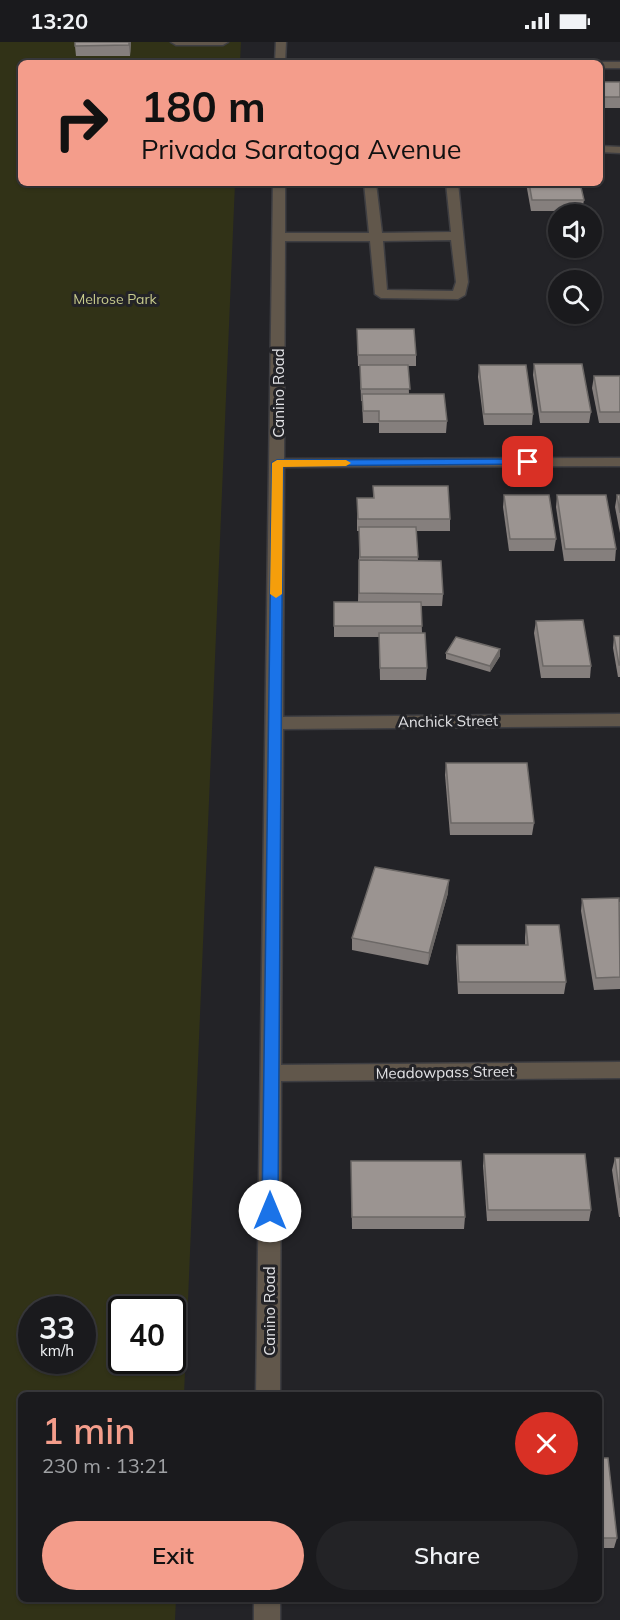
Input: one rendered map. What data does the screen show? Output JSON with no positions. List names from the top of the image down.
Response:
{
  "streets": {
    "street": ["Canino Road", "Anchick Street", "Meadowpass Street"]
  },
  "crossings": [
    ["Canino Road", "Anchick Street"],
    ["Canino Road", "Meadowpass Street"]
  ],
  "parks": ["Melrose Park"],
  "page": {
    "status": "13:20",
    "turn": ["180 m", "Privada Saratoga Avenue"],
    "speed": "33 km/h",
    "limit": "40",
    "heading": ["1 min", "230 m · 13:21"],
    "buttons": ["Exit", "Share"]
  }
}
